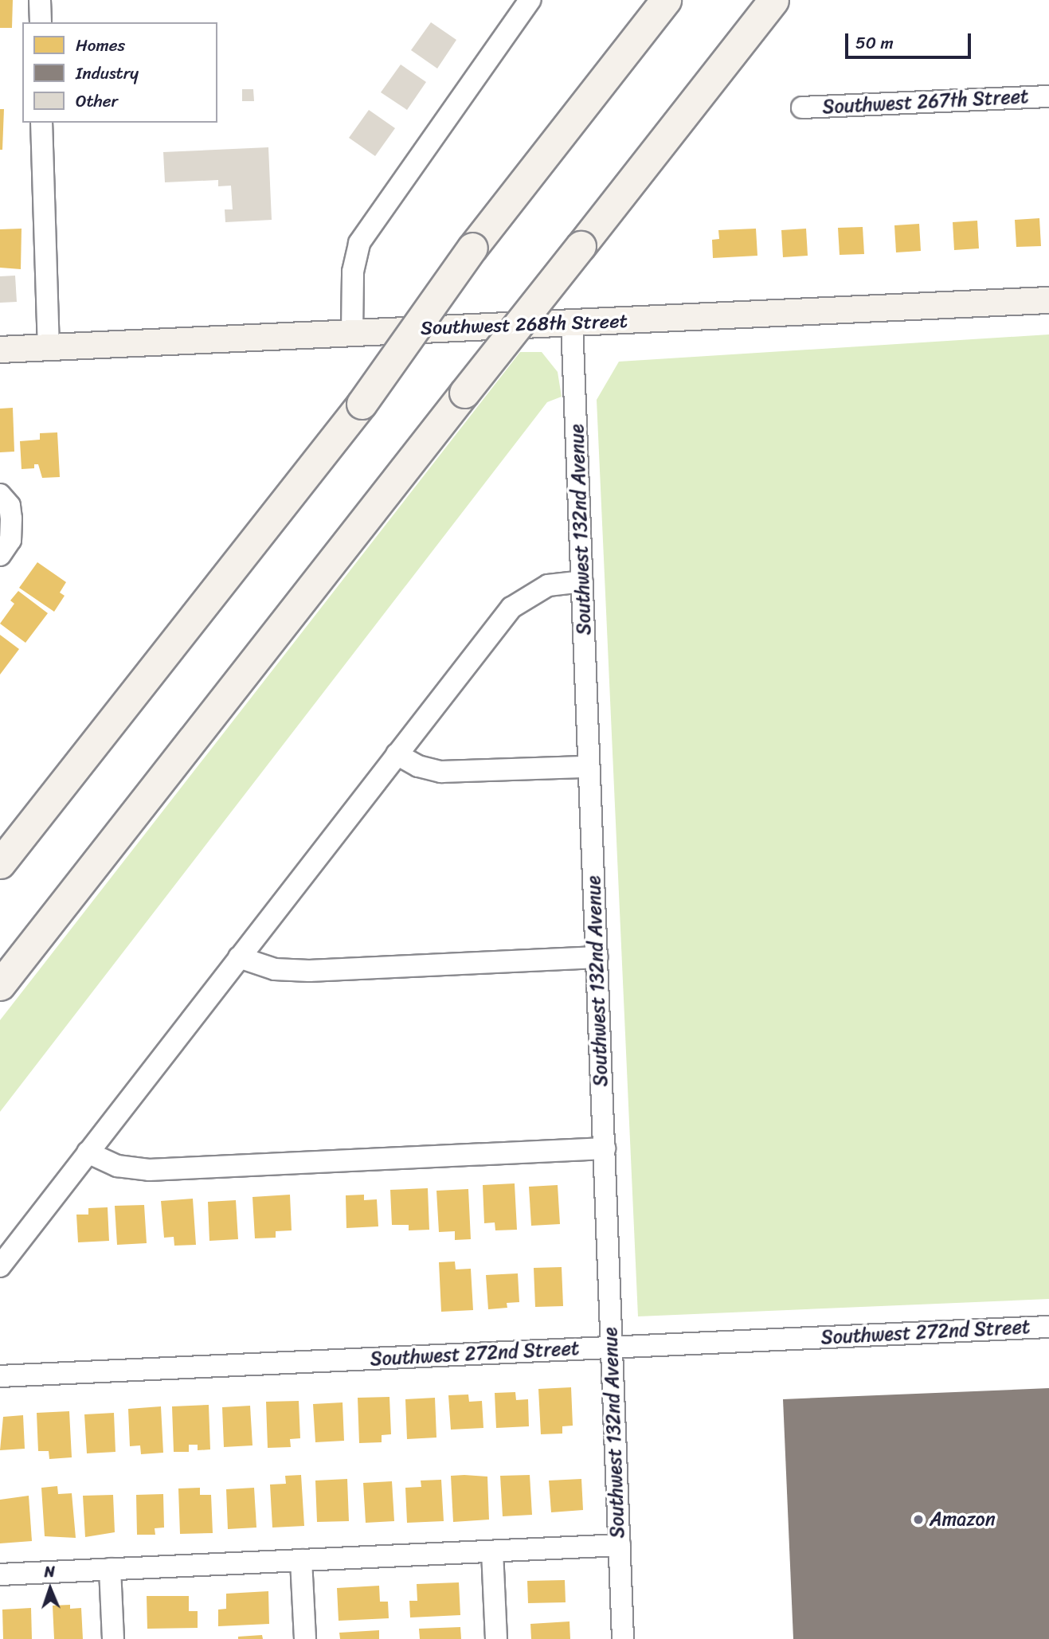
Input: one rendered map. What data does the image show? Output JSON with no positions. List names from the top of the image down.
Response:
{
  "streets": {
    "main road": ["Southwest 268th Street"],
    "street": ["Southwest 267th Street", "Southwest 132nd Avenue", "Southwest 272nd Street"]
  },
  "crossings": [
    ["Southwest 268th Street", "Southwest 132nd Avenue"],
    ["Southwest 132nd Avenue", "Southwest 272nd Street"]
  ],
  "places": ["Amazon"],
  "legend": ["Homes", "Industry", "Other"],
  "scale_bar": "50 m",
  "north": "top"
}
